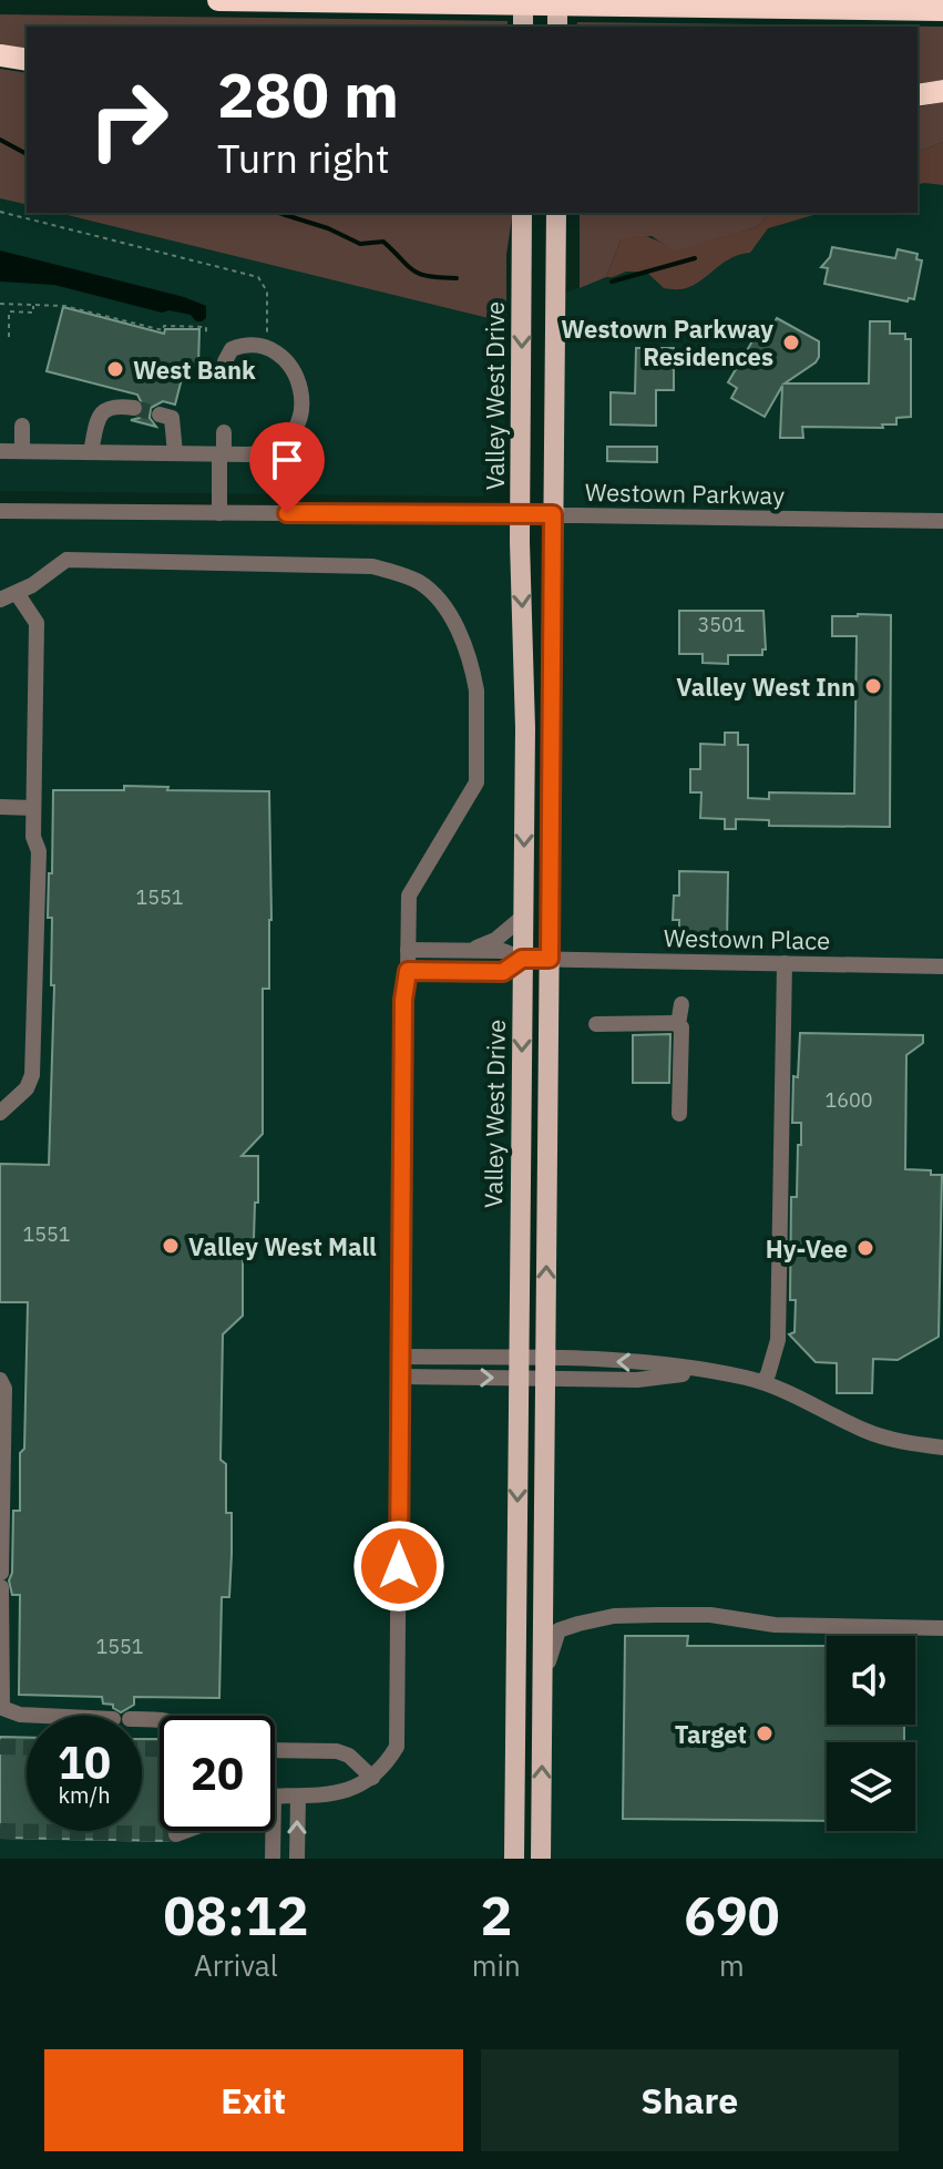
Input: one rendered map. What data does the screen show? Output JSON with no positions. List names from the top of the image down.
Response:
{
  "streets": {
    "main road": ["Valley West Drive"],
    "street": ["Westown Parkway", "Westown Place"]
  },
  "crossings": [
    ["Valley West Drive", "Westown Parkway"],
    ["Valley West Drive", "Westown Place"]
  ],
  "places": [
    "Westown Parkway Residences",
    "West Bank",
    "Valley West Inn",
    "Valley West Mall",
    "Hy-Vee",
    "Target"
  ],
  "house_numbers": [
    "3501",
    "1551",
    "1600",
    "1551",
    "1551"
  ],
  "page": {
    "turn": ["280 m", "Turn right"],
    "speed": "10 km/h",
    "limit": "20",
    "eta": [
      "08:12",
      "Arrival",
      "2",
      "min",
      "690",
      "m"
    ],
    "buttons": ["Exit", "Share"]
  }
}
